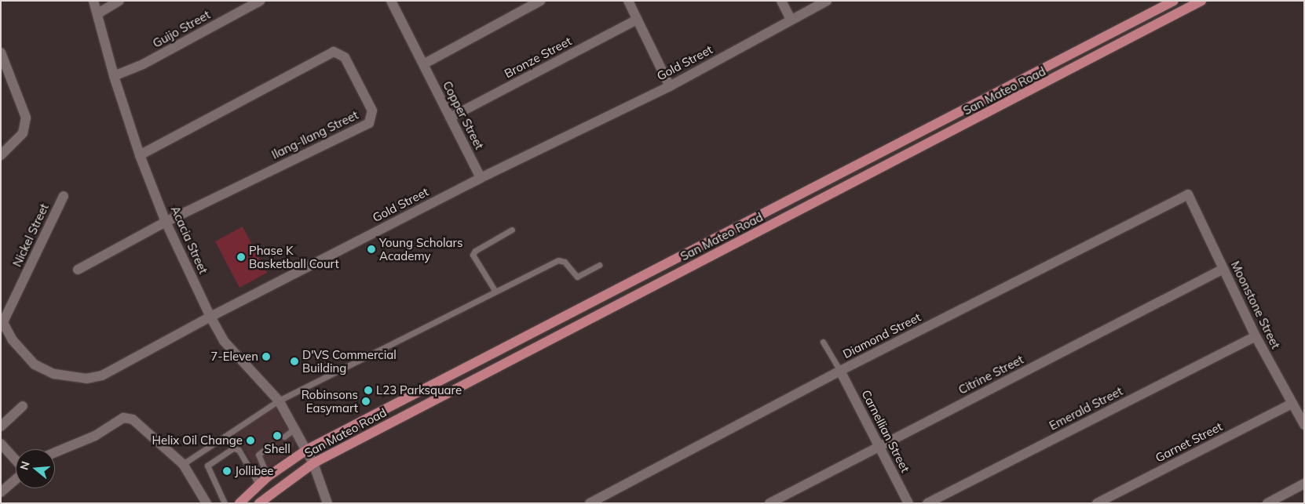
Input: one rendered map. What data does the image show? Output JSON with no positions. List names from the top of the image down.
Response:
{
  "streets": {
    "main road": ["San Mateo Road"],
    "street": [
      "Guijo Street",
      "Bronze Street",
      "Gold Street",
      "Copper Street",
      "Ilang-Ilang Street",
      "Nickel Street",
      "Acacia Street",
      "Moonstone Street",
      "Diamond Street",
      "Citrine Street",
      "Emerald Street",
      "Carnellian Street",
      "Garnet Street"
    ]
  },
  "crossings": [
    ["Guijo Street", "Acacia Street"],
    ["Bronze Street", "Copper Street"],
    ["Gold Street", "Copper Street"],
    ["Gold Street", "Nickel Street"],
    ["Gold Street", "Acacia Street"],
    ["San Mateo Road", "Acacia Street"],
    ["Ilang-Ilang Street", "Acacia Street"],
    ["Moonstone Street", "Diamond Street"],
    ["Moonstone Street", "Citrine Street"],
    ["Moonstone Street", "Emerald Street"],
    ["Moonstone Street", "Garnet Street"],
    ["Diamond Street", "Carnellian Street"],
    ["Citrine Street", "Carnellian Street"]
  ],
  "places": [
    "Young Scholars Academy",
    "Phase K Basketball Court",
    "7-Eleven",
    "D'VS Commercial Building",
    "L23 Parksquare",
    "Robinsons Easymart",
    "Shell",
    "Helix Oil Change",
    "Jollibee"
  ],
  "north": "left"
}
